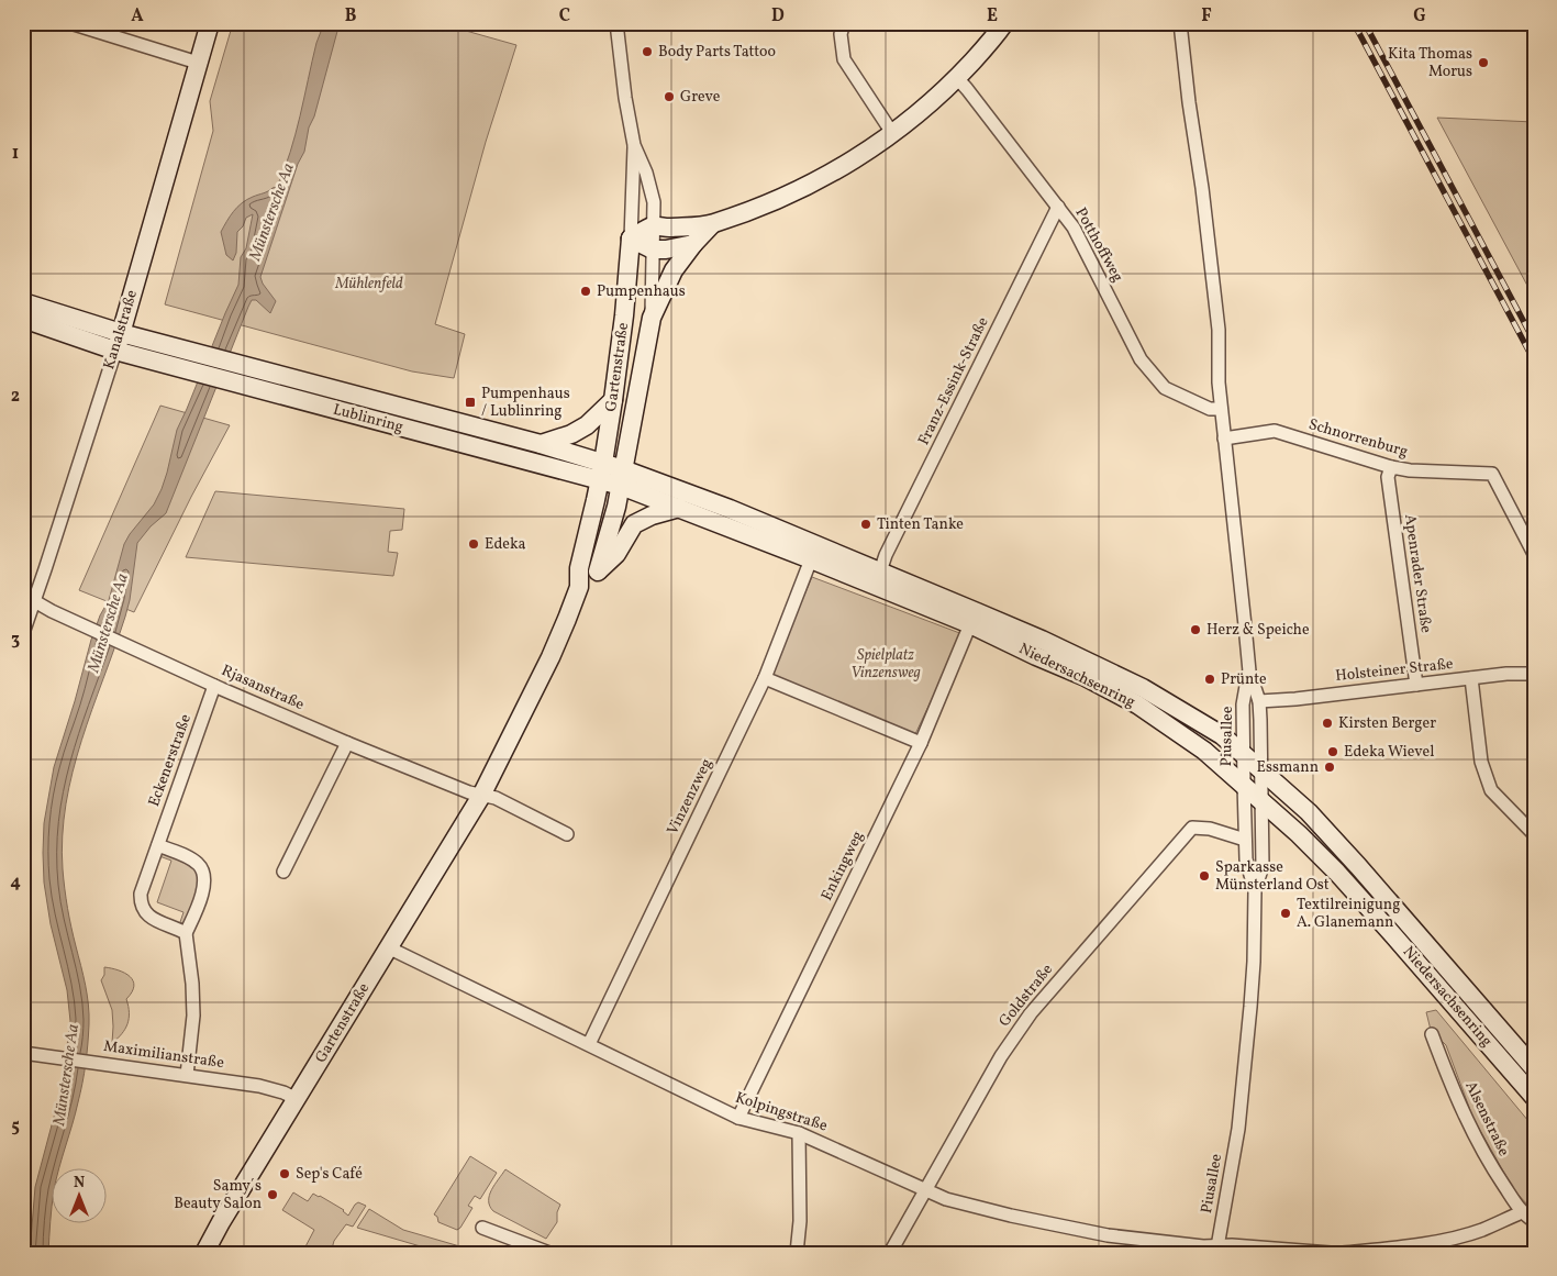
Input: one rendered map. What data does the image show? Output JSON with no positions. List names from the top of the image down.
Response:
{
  "streets": {
    "main road": [
      "Kanalstraße",
      "Gartenstraße",
      "Lublinring",
      "Niedersachsenring"
    ],
    "street": [
      "Potthoffweg",
      "Franz-Essink-Straße",
      "Schnorrenburg",
      "Apenrader Straße",
      "Holsteiner Straße",
      "Rjasanstraße",
      "Piusallee",
      "Eckenerstraße",
      "Vinzenzweg",
      "Enkingweg",
      "Goldstraße",
      "Maximilianstraße",
      "Kolpingstraße",
      "Alsenstraße"
    ]
  },
  "crossings": [
    ["Potthoffweg", "Franz-Essink-Straße"],
    ["Kanalstraße", "Lublinring"],
    ["Kanalstraße", "Rjasanstraße"],
    ["Gartenstraße", "Lublinring"],
    ["Gartenstraße", "Niedersachsenring"],
    ["Gartenstraße", "Rjasanstraße"],
    ["Gartenstraße", "Maximilianstraße"],
    ["Gartenstraße", "Kolpingstraße"],
    ["Franz-Essink-Straße", "Niedersachsenring"],
    ["Lublinring", "Niedersachsenring"],
    ["Schnorrenburg", "Apenrader Straße"],
    ["Apenrader Straße", "Holsteiner Straße"],
    ["Holsteiner Straße", "Piusallee"],
    ["Niedersachsenring", "Piusallee"],
    ["Niedersachsenring", "Vinzenzweg"],
    ["Niedersachsenring", "Enkingweg"],
    ["Rjasanstraße", "Eckenerstraße"],
    ["Piusallee", "Goldstraße"],
    ["Piusallee", "Kolpingstraße"],
    ["Vinzenzweg", "Kolpingstraße"],
    ["Enkingweg", "Kolpingstraße"],
    ["Goldstraße", "Kolpingstraße"]
  ],
  "water": ["Münstersche Aa"],
  "parks": ["Mühlenfeld", "Spielplatz Vinzensweg"],
  "places": {
    "other": [
      "Body Parts Tattoo",
      "Kita Thomas Morus",
      "Greve",
      "Pumpenhaus",
      "Tinten Tanke",
      "Edeka",
      "Herz & Speiche",
      "Prünte",
      "Kirsten Berger",
      "Edeka Wievel",
      "Essmann",
      "Sparkasse Münsterland Ost",
      "Textilreinigung A. Glanemann",
      "Sep's Café",
      "Samy´s Beauty Salon"
    ],
    "transit": ["Pumpenhaus / Lublinring"]
  },
  "north": "top",
  "grid": {
    "columns": [
      "A",
      "B",
      "C",
      "D",
      "E",
      "F",
      "G"
    ],
    "rows": [
      "1",
      "2",
      "3",
      "4",
      "5"
    ]
  }
}
